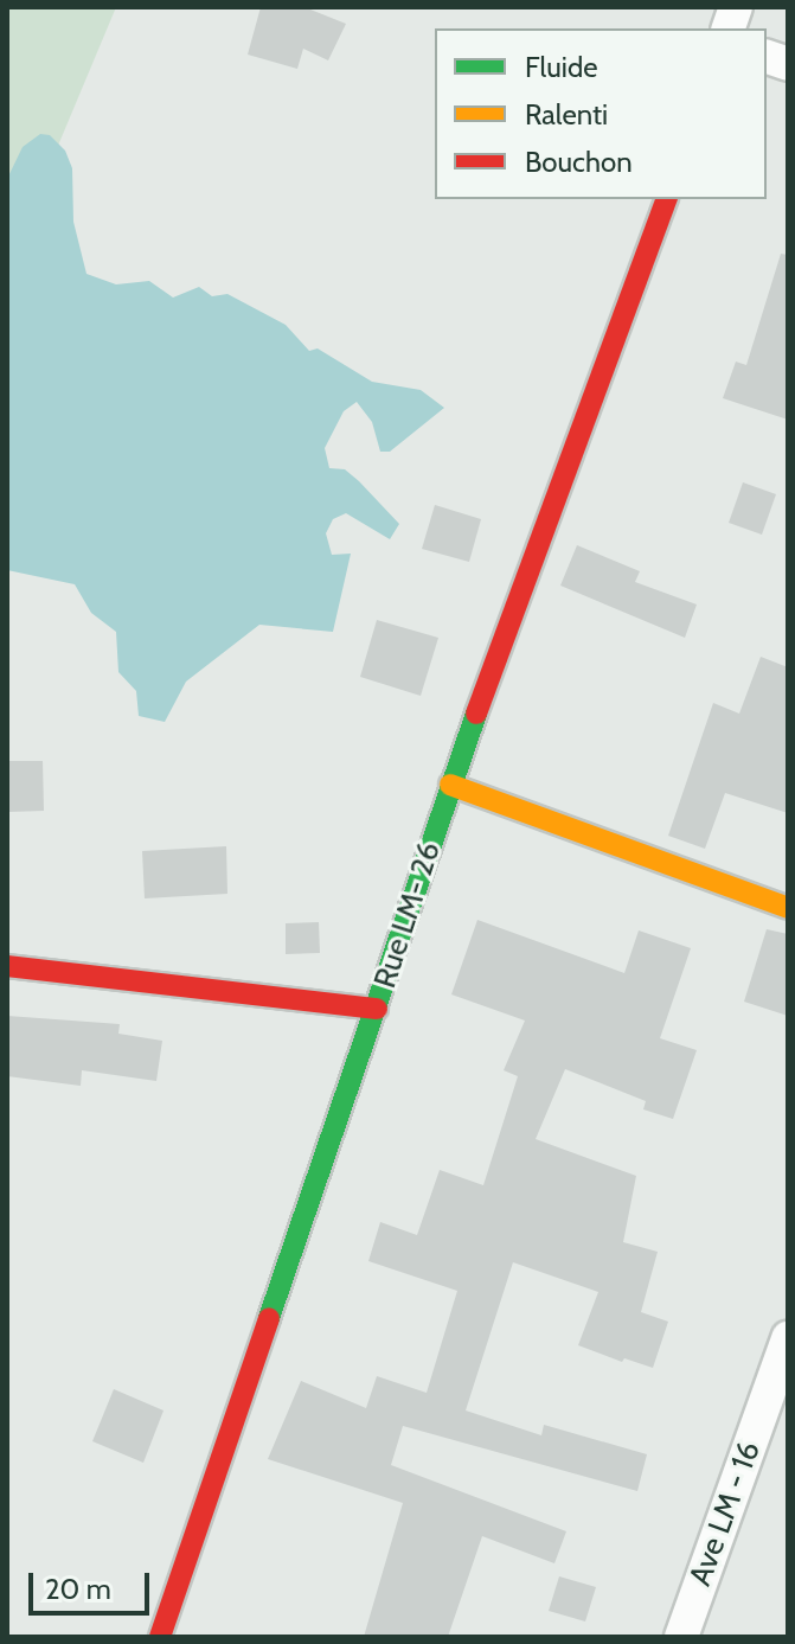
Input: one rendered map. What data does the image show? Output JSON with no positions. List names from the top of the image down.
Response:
{
  "streets": {
    "street": ["Rue LM- 26", "Ave LM - 16"]
  },
  "legend": ["Fluide", "Ralenti", "Bouchon"],
  "scale_bar": "20 m"
}
